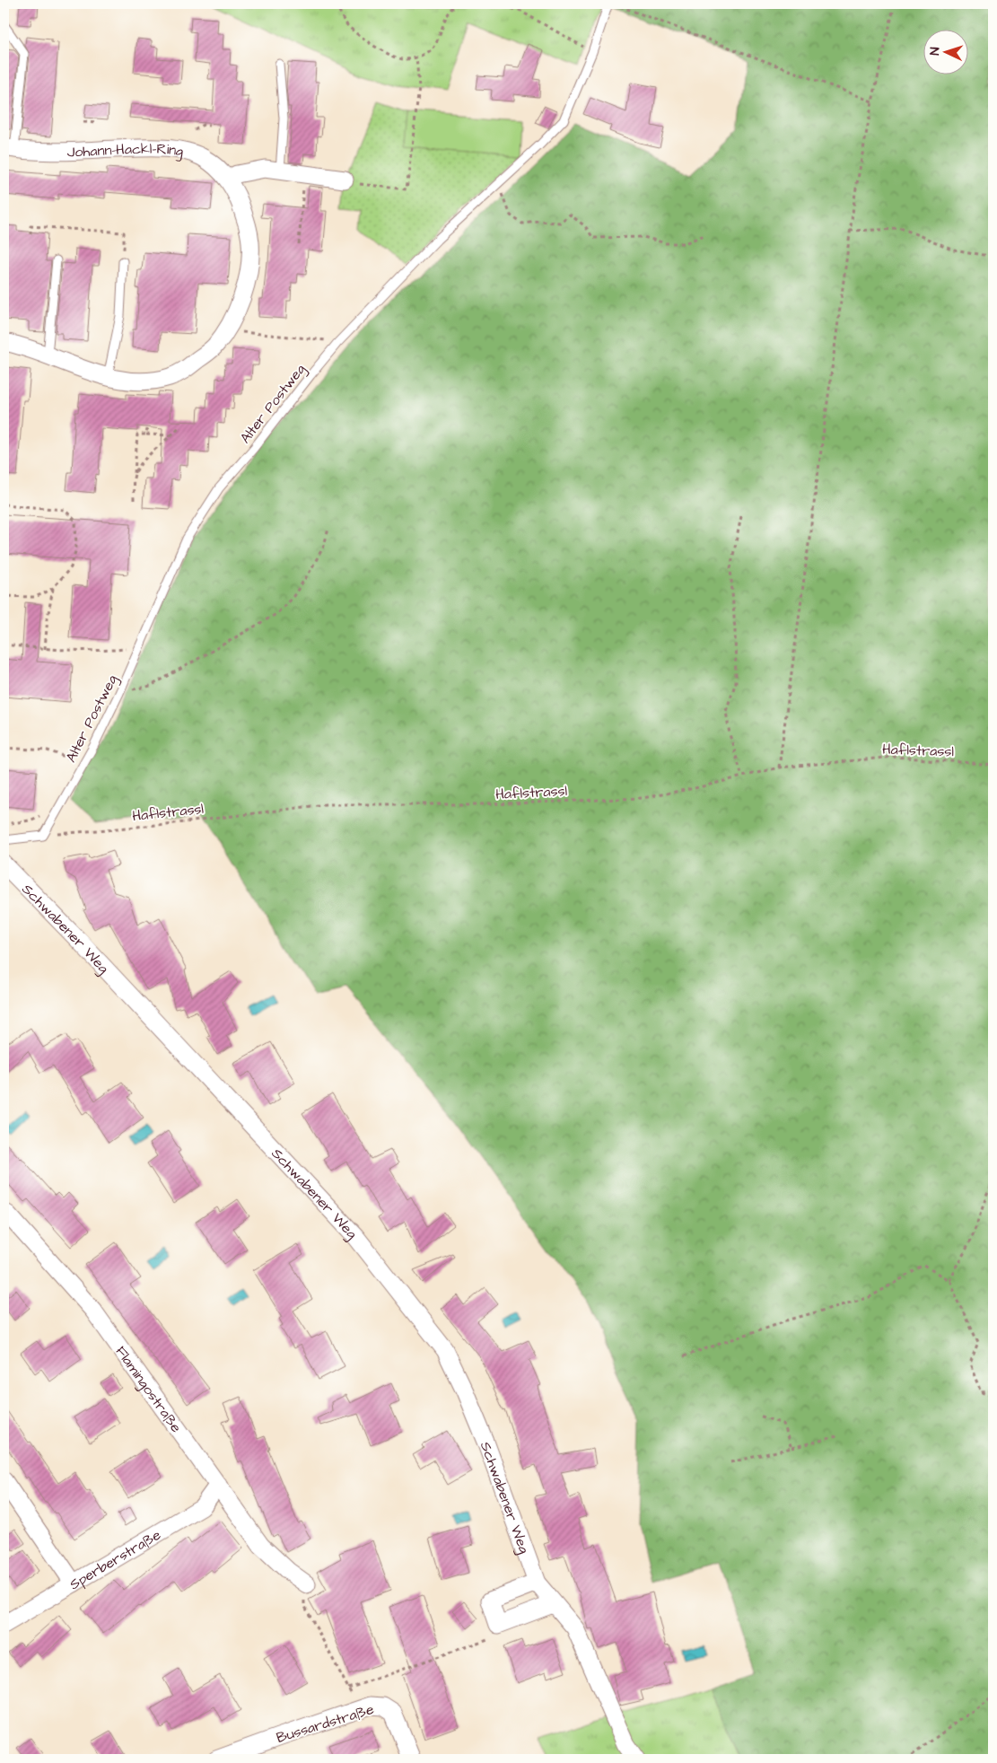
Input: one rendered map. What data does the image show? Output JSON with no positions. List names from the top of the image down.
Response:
{
  "streets": {
    "street": [
      "Johann-Hackl-Ring",
      "Schwabener Weg",
      "Flamingostraße",
      "Sperberstraße",
      "Bussardstraße"
    ],
    "lane": ["Alter Postweg"],
    "path": ["Haflstrassl"]
  },
  "crossings": [
    ["Flamingostraße", "Sperberstraße"]
  ],
  "north": "left"
}
